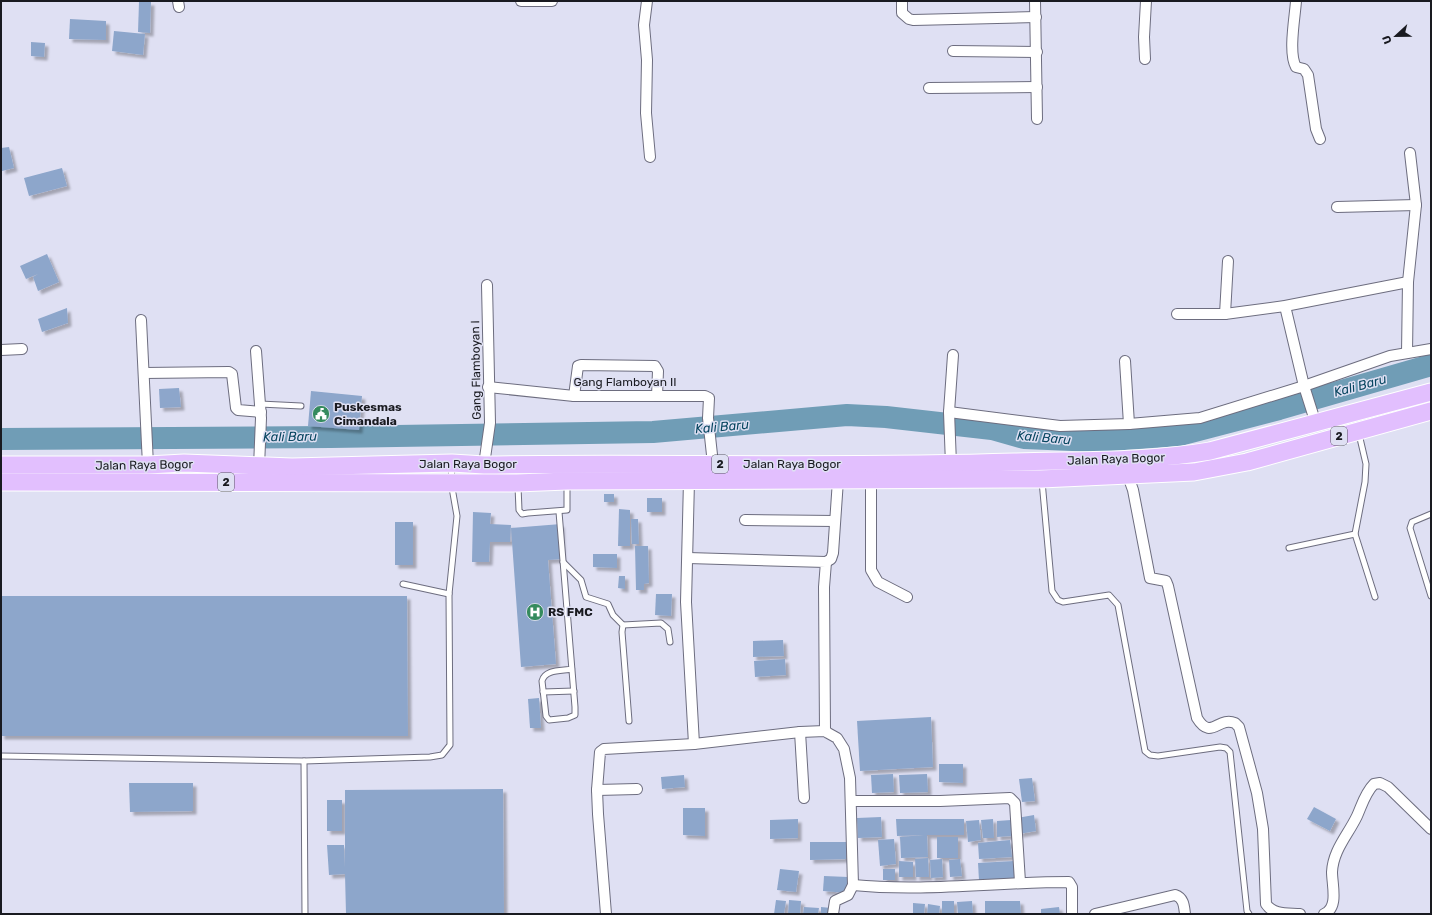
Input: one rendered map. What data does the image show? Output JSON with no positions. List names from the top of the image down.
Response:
{
  "streets": {
    "highway": ["2", "Jalan Raya Bogor"],
    "street": ["Gang Flamboyan I", "Gang Flamboyan II"]
  },
  "crossings": [
    ["Gang Flamboyan I", "Gang Flamboyan II"],
    ["Gang Flamboyan I", "Jalan Raya Bogor"],
    ["Gang Flamboyan II", "Jalan Raya Bogor"]
  ],
  "water": ["Kali Baru"],
  "places": {
    "public building": ["Puskesmas Cimandala"],
    "hospital": ["RS FMC"]
  },
  "north": "left"
}
